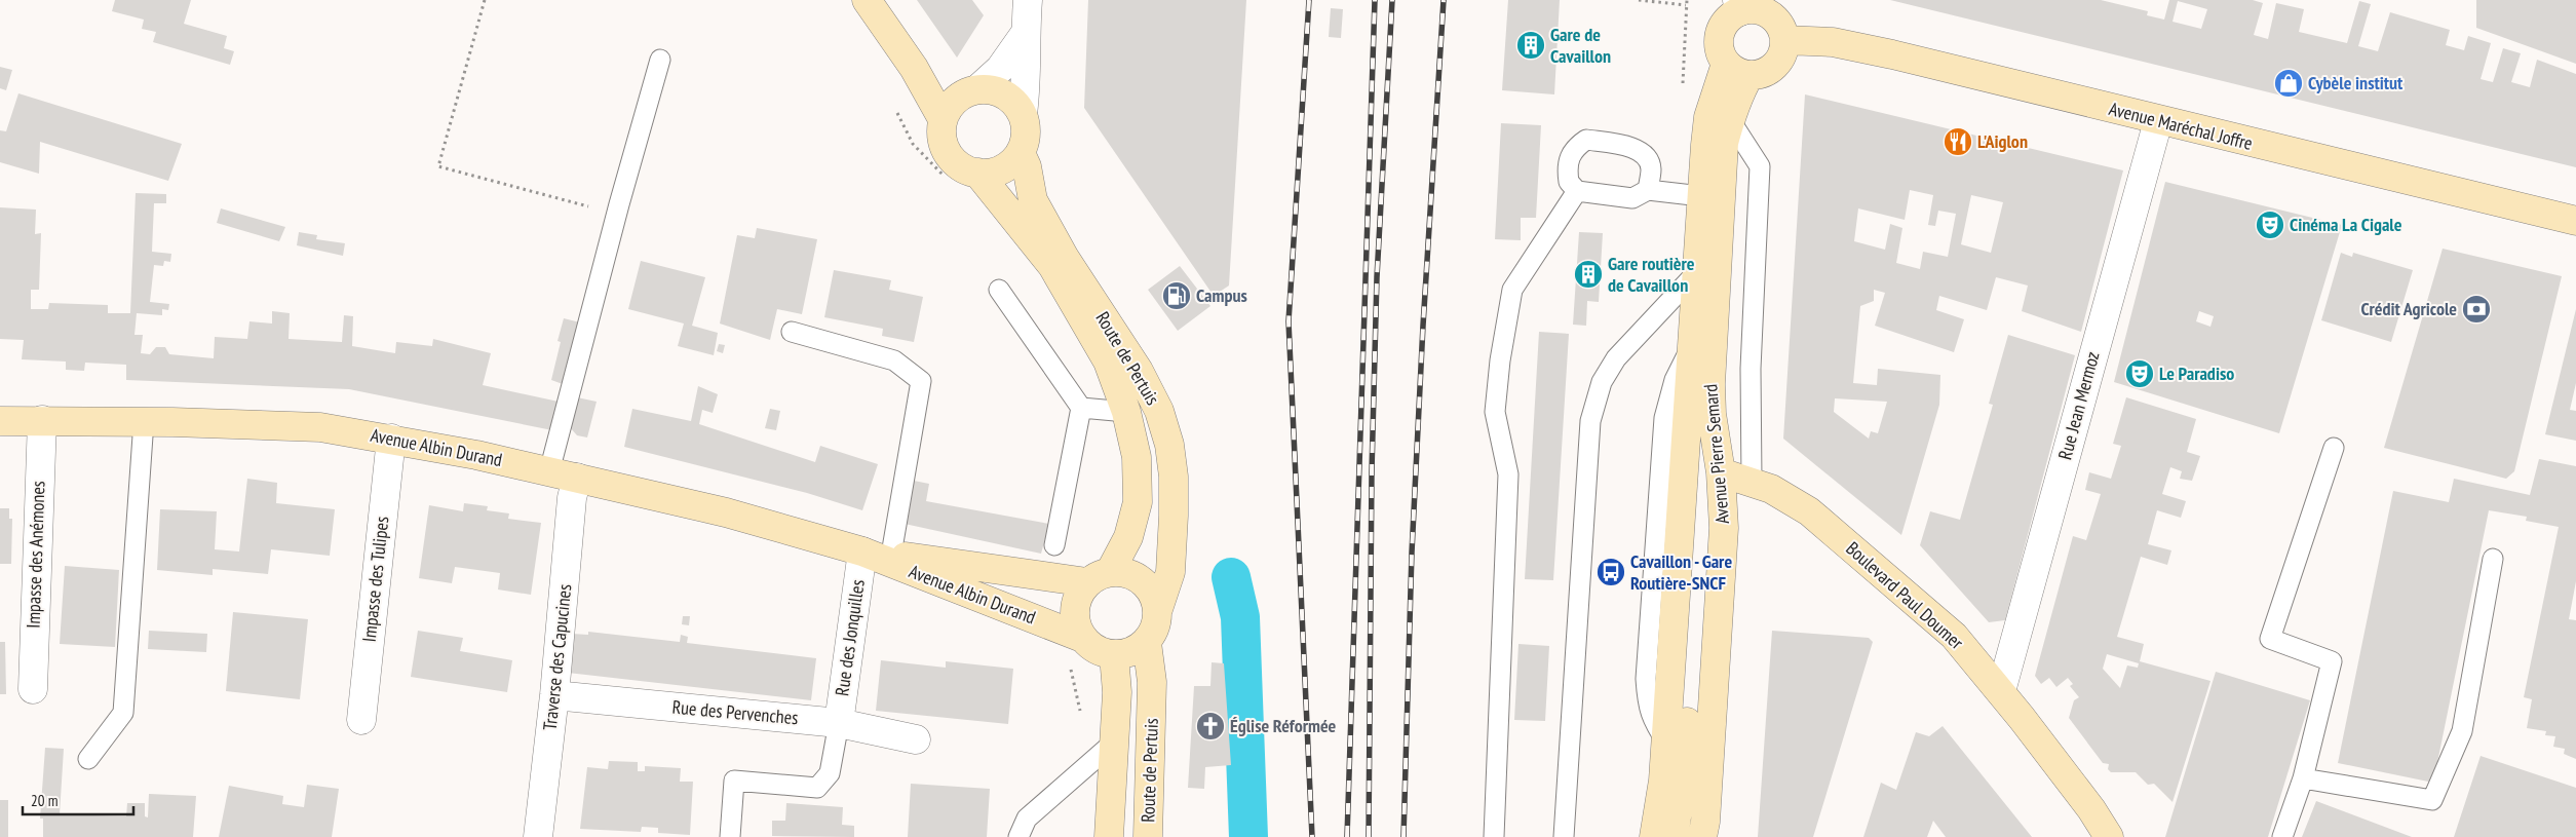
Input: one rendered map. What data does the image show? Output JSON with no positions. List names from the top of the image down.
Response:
{
  "streets": {
    "main road": [
      "Avenue Maréchal Joffre",
      "Route de Pertuis",
      "Avenue Albin Durand",
      "Avenue Pierre Semard",
      "Boulevard Paul Doumer"
    ],
    "street": [
      "Rue Jean Mermoz",
      "Impasse des Anémones",
      "Impasse des Tulipes",
      "Rue des Jonquilles",
      "Traverse des Capucines",
      "Rue des Pervenches"
    ]
  },
  "crossings": [
    ["Avenue Maréchal Joffre", "Rue Jean Mermoz"],
    ["Avenue Maréchal Joffre", "Avenue Pierre Semard"],
    ["Route de Pertuis", "Avenue Albin Durand"],
    ["Rue Jean Mermoz", "Boulevard Paul Doumer"],
    ["Avenue Albin Durand", "Impasse des Anémones"],
    ["Avenue Albin Durand", "Impasse des Tulipes"],
    ["Avenue Albin Durand", "Rue des Jonquilles"],
    ["Avenue Albin Durand", "Traverse des Capucines"],
    ["Avenue Pierre Semard", "Boulevard Paul Doumer"],
    ["Rue des Jonquilles", "Rue des Pervenches"],
    ["Traverse des Capucines", "Rue des Pervenches"]
  ],
  "places": {
    "building": ["Gare de Cavaillon", "Gare routière de Cavaillon"],
    "shop": ["Cybèle institut"],
    "restaurant": ["L'Aiglon"],
    "theatre": ["Cinéma La Cigale", "Le Paradiso"],
    "fuel station": ["Campus"],
    "bank": ["Crédit Agricole"],
    "bus stop": ["Cavaillon - Gare Routière-SNCF"],
    "church": ["Église Réformée"]
  },
  "scale_bar": "20 m"
}
